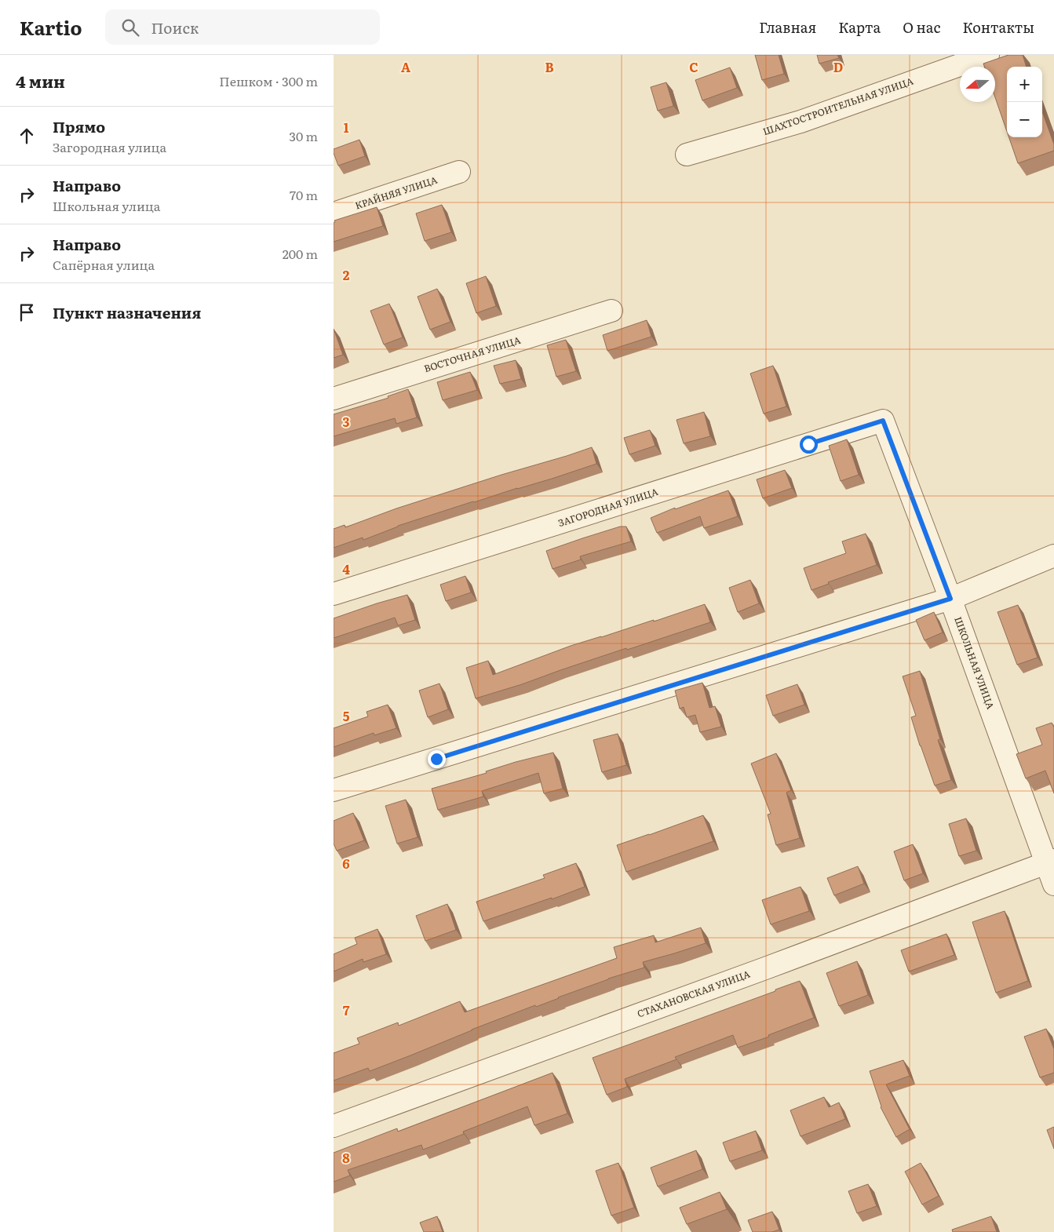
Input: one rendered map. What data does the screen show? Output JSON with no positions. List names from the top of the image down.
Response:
{
  "streets": {
    "street": [
      "ШАХТОСТРОИТЕЛЬНАЯ УЛИЦА",
      "КРАЙНЯЯ УЛИЦА",
      "ВОСТОЧНАЯ УЛИЦА",
      "ЗАГОРОДНАЯ УЛИЦА",
      "ШКОЛЬНАЯ УЛИЦА",
      "СТАХАНОВСКАЯ УЛИЦА"
    ]
  },
  "crossings": [
    ["ЗАГОРОДНАЯ УЛИЦА", "ШКОЛЬНАЯ УЛИЦА"],
    ["ШКОЛЬНАЯ УЛИЦА", "СТАХАНОВСКАЯ УЛИЦА"]
  ],
  "north": "left",
  "page": {
    "header": "Kartio",
    "search": "Поиск",
    "nav": [
      "Главная",
      "Карта",
      "О нас",
      "Контакты"
    ],
    "heading": ["4 мин", "Пешком · 300 m"],
    "map_buttons": ["+", "−"],
    "list": [
      ["Прямо", "Загородная улица", "30 m"],
      ["Направо", "Школьная улица", "70 m"],
      ["Направо", "Сапёрная улица", "200 m"],
      "Пункт назначения"
    ]
  },
  "grid": {
    "columns": [
      "A",
      "B",
      "C",
      "D"
    ],
    "rows": [
      "1",
      "2",
      "3",
      "4",
      "5",
      "6",
      "7",
      "8"
    ]
  }
}
